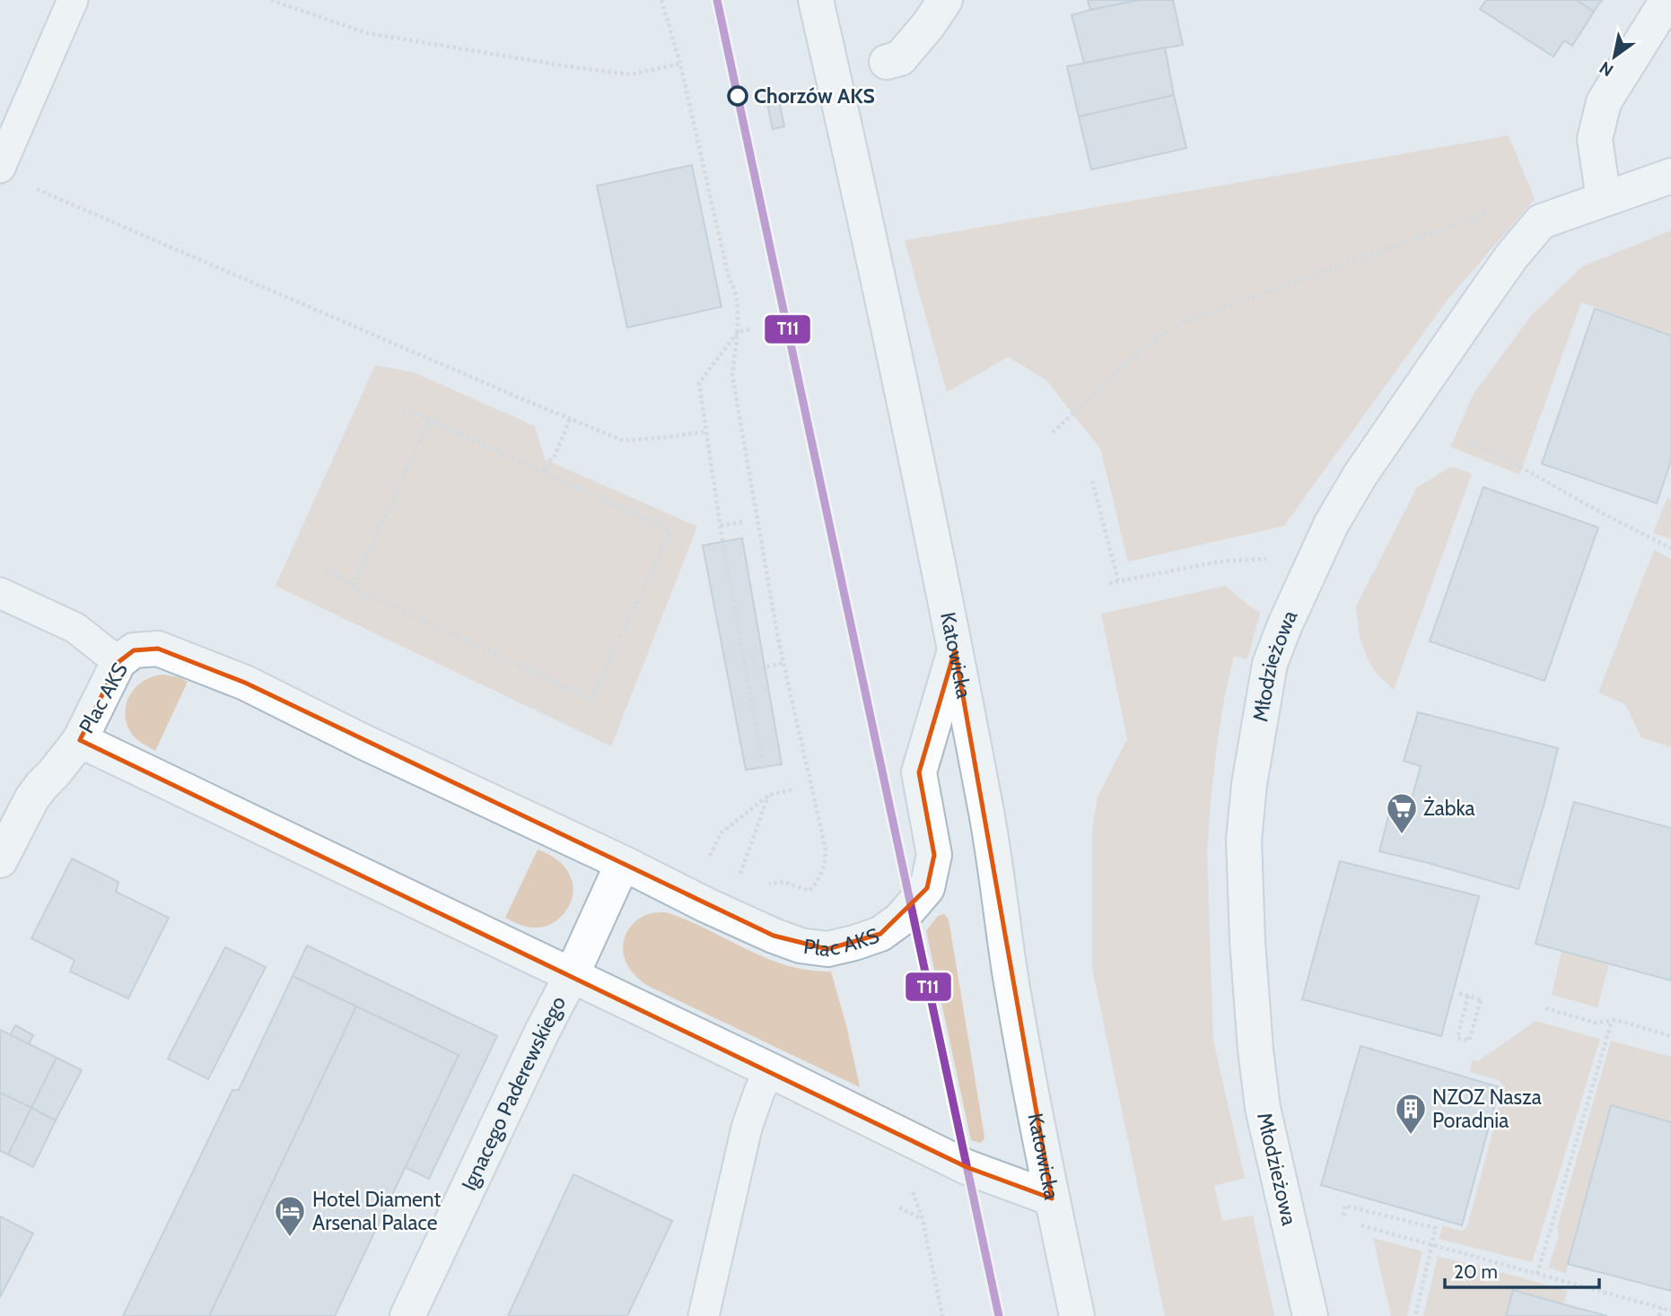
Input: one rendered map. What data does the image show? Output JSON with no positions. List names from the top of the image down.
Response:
{
  "streets": {
    "street": [
      "Katowicka",
      "Młodzieżowa",
      "Plac AKS",
      "Ignacego Paderewskiego"
    ]
  },
  "crossings": [
    ["Katowicka", "Plac AKS"],
    ["Plac AKS", "Ignacego Paderewskiego"]
  ],
  "places": {
    "other": ["Chorzów AKS"],
    "supermarket": ["Żabka"],
    "building": ["NZOZ Nasza Poradnia"],
    "hotel": ["Hotel Diament Arsenal Palace"]
  },
  "lines": ["transit line T11"],
  "scale_bar": "20 m",
  "north": "bottom left"
}
